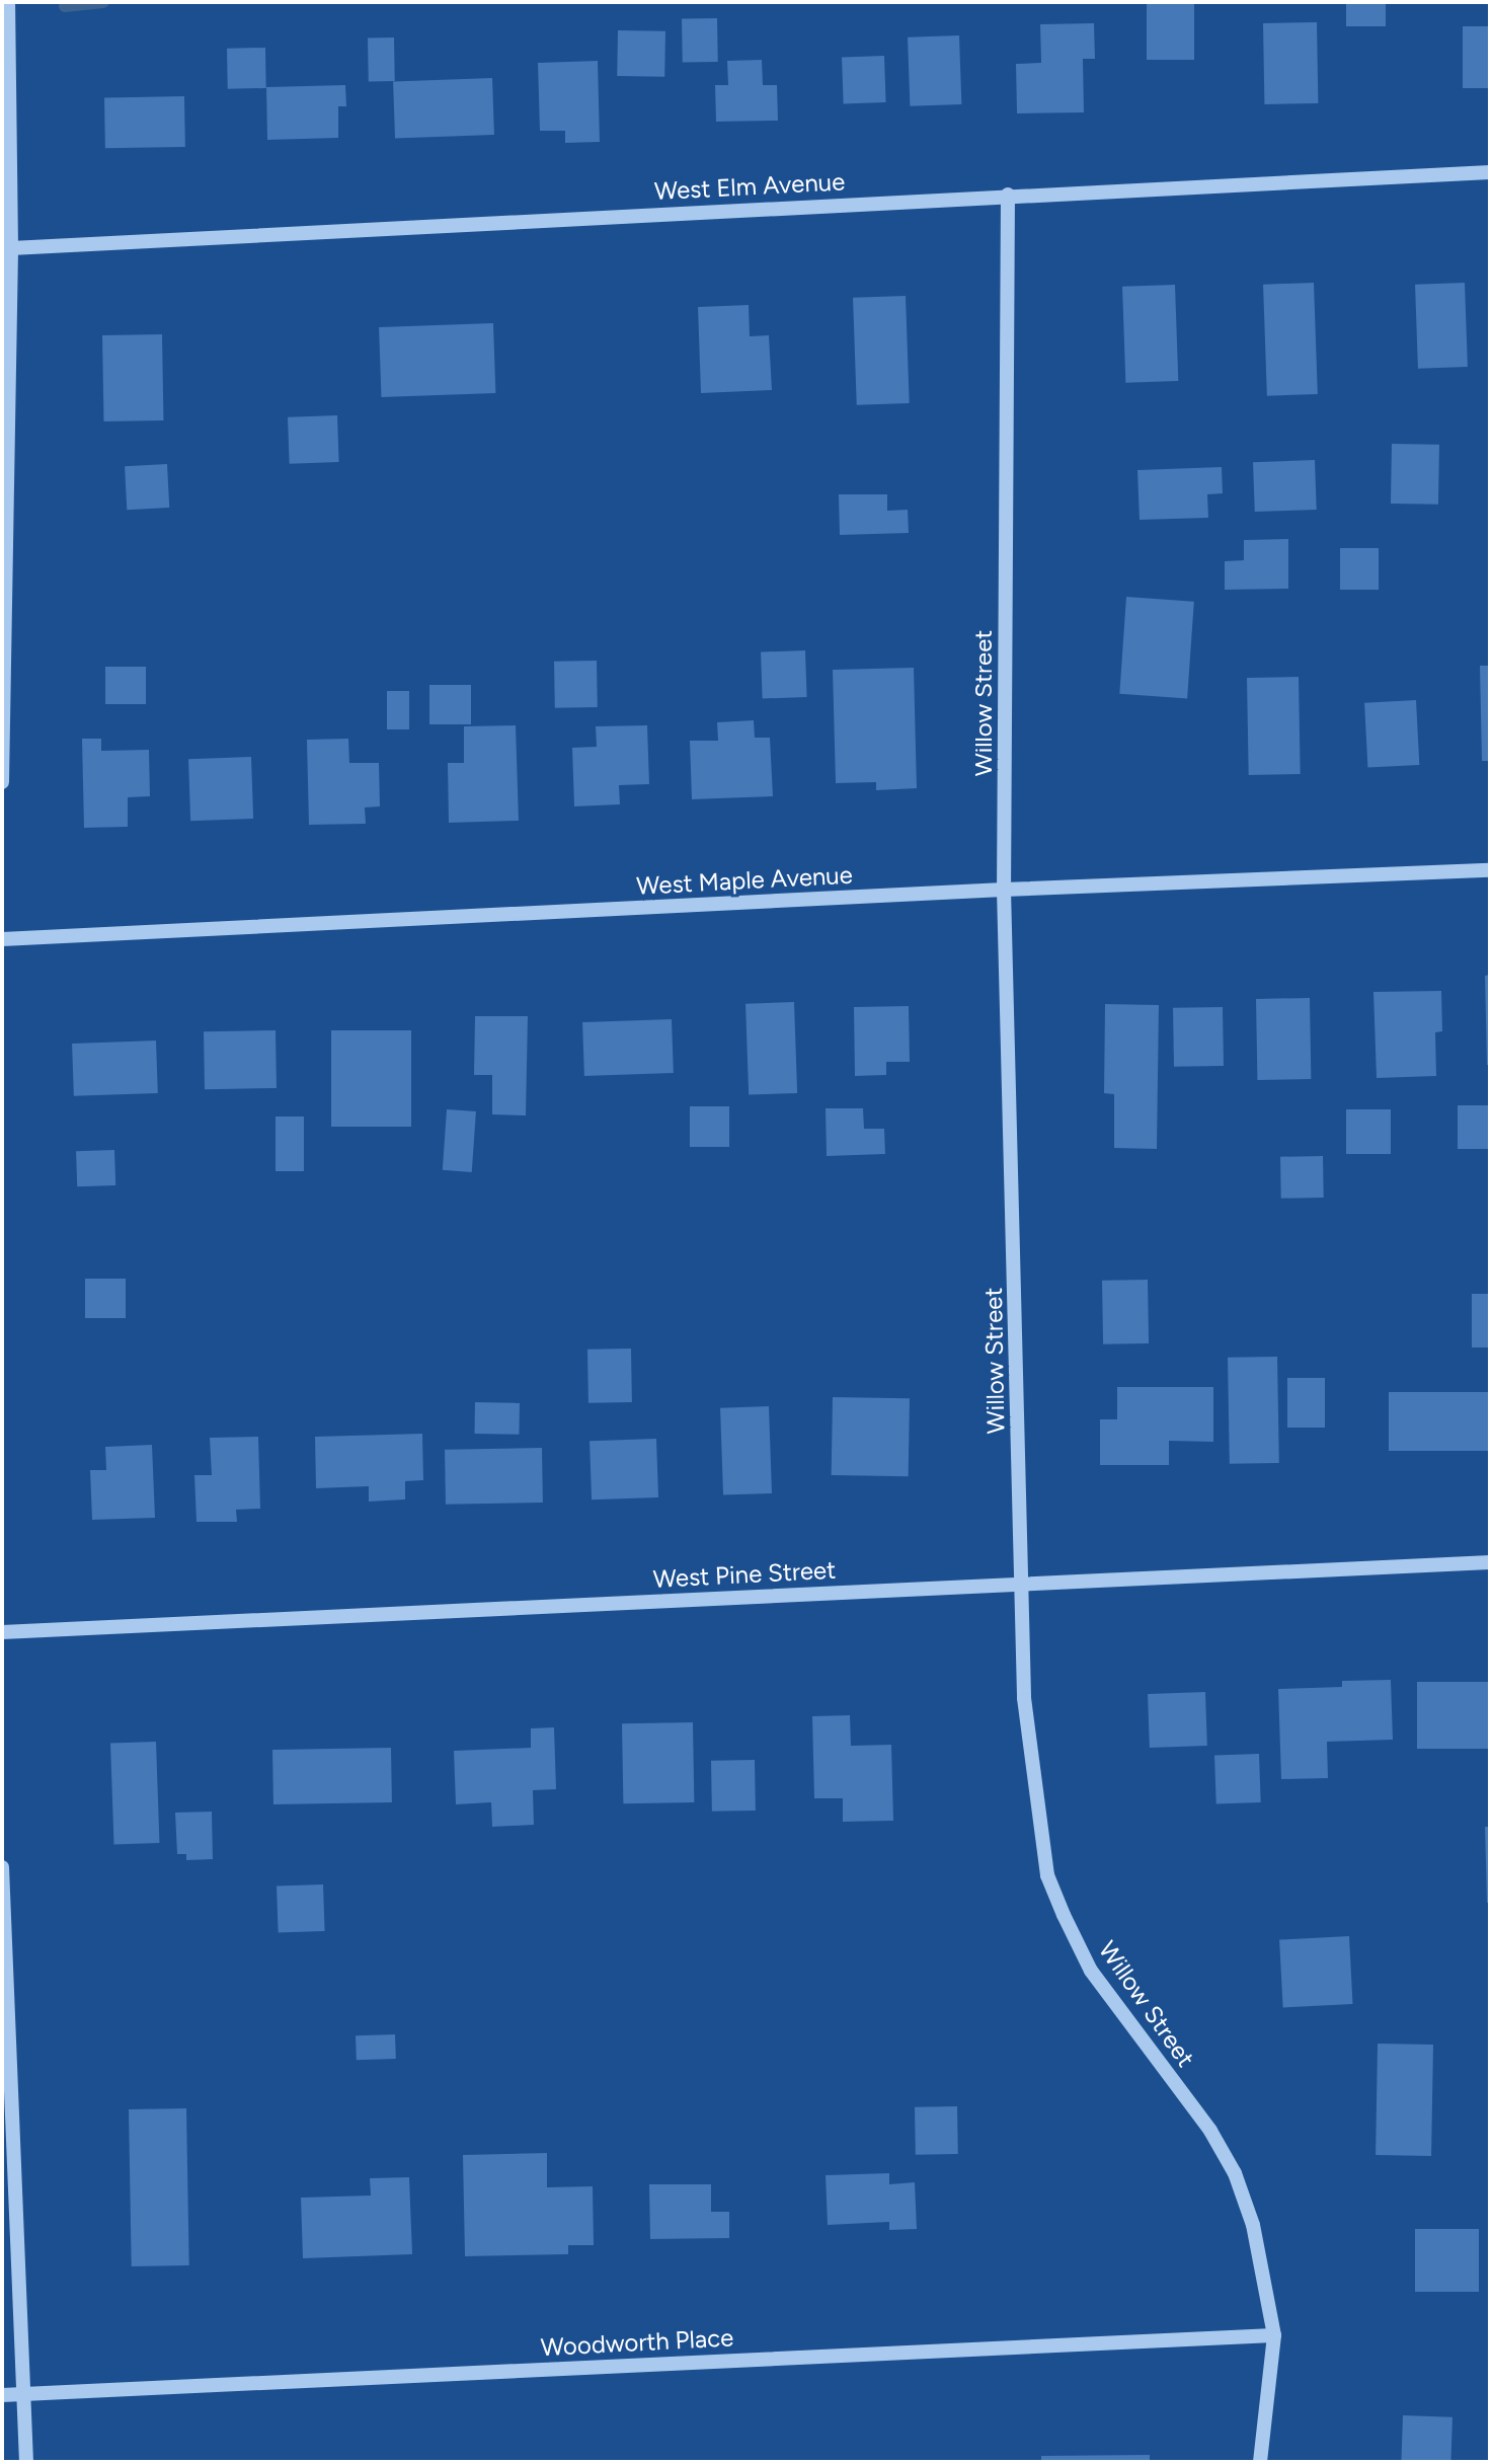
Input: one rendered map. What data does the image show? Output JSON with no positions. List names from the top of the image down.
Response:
{
  "streets": {
    "street": [
      "West Elm Avenue",
      "Willow Street",
      "West Maple Avenue",
      "West Pine Street",
      "Woodworth Place"
    ]
  },
  "crossings": [
    ["West Elm Avenue", "Willow Street"],
    ["Willow Street", "West Maple Avenue"],
    ["Willow Street", "West Pine Street"],
    ["Willow Street", "Woodworth Place"]
  ]
}
